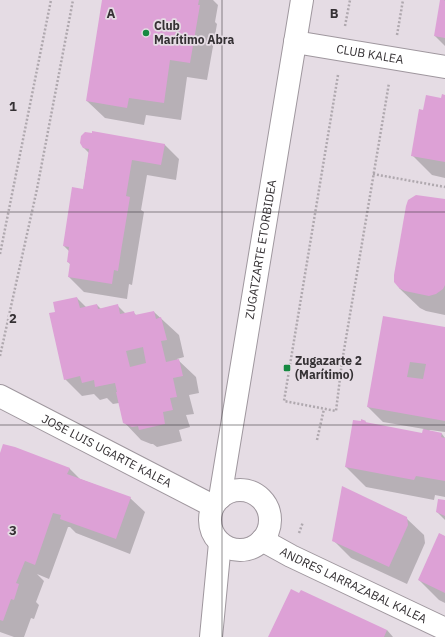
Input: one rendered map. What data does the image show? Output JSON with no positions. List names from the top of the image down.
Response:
{
  "streets": {
    "street": [
      "CLUB KALEA",
      "ZUGATZARTE ETORBIDEA",
      "JOSE LUIS UGARTE KALEA",
      "ANDRES LARRAZABAL KALEA"
    ]
  },
  "crossings": [
    ["CLUB KALEA", "ZUGATZARTE ETORBIDEA"],
    ["ZUGATZARTE ETORBIDEA", "JOSE LUIS UGARTE KALEA"],
    ["ZUGATZARTE ETORBIDEA", "ANDRES LARRAZABAL KALEA"],
    ["JOSE LUIS UGARTE KALEA", "ANDRES LARRAZABAL KALEA"]
  ],
  "places": {
    "other": ["Club Marítimo Abra"],
    "transit": ["Zugazarte 2 (Marítimo)"]
  },
  "grid": {
    "columns": ["A", "B"],
    "rows": ["1", "2", "3"]
  }
}
